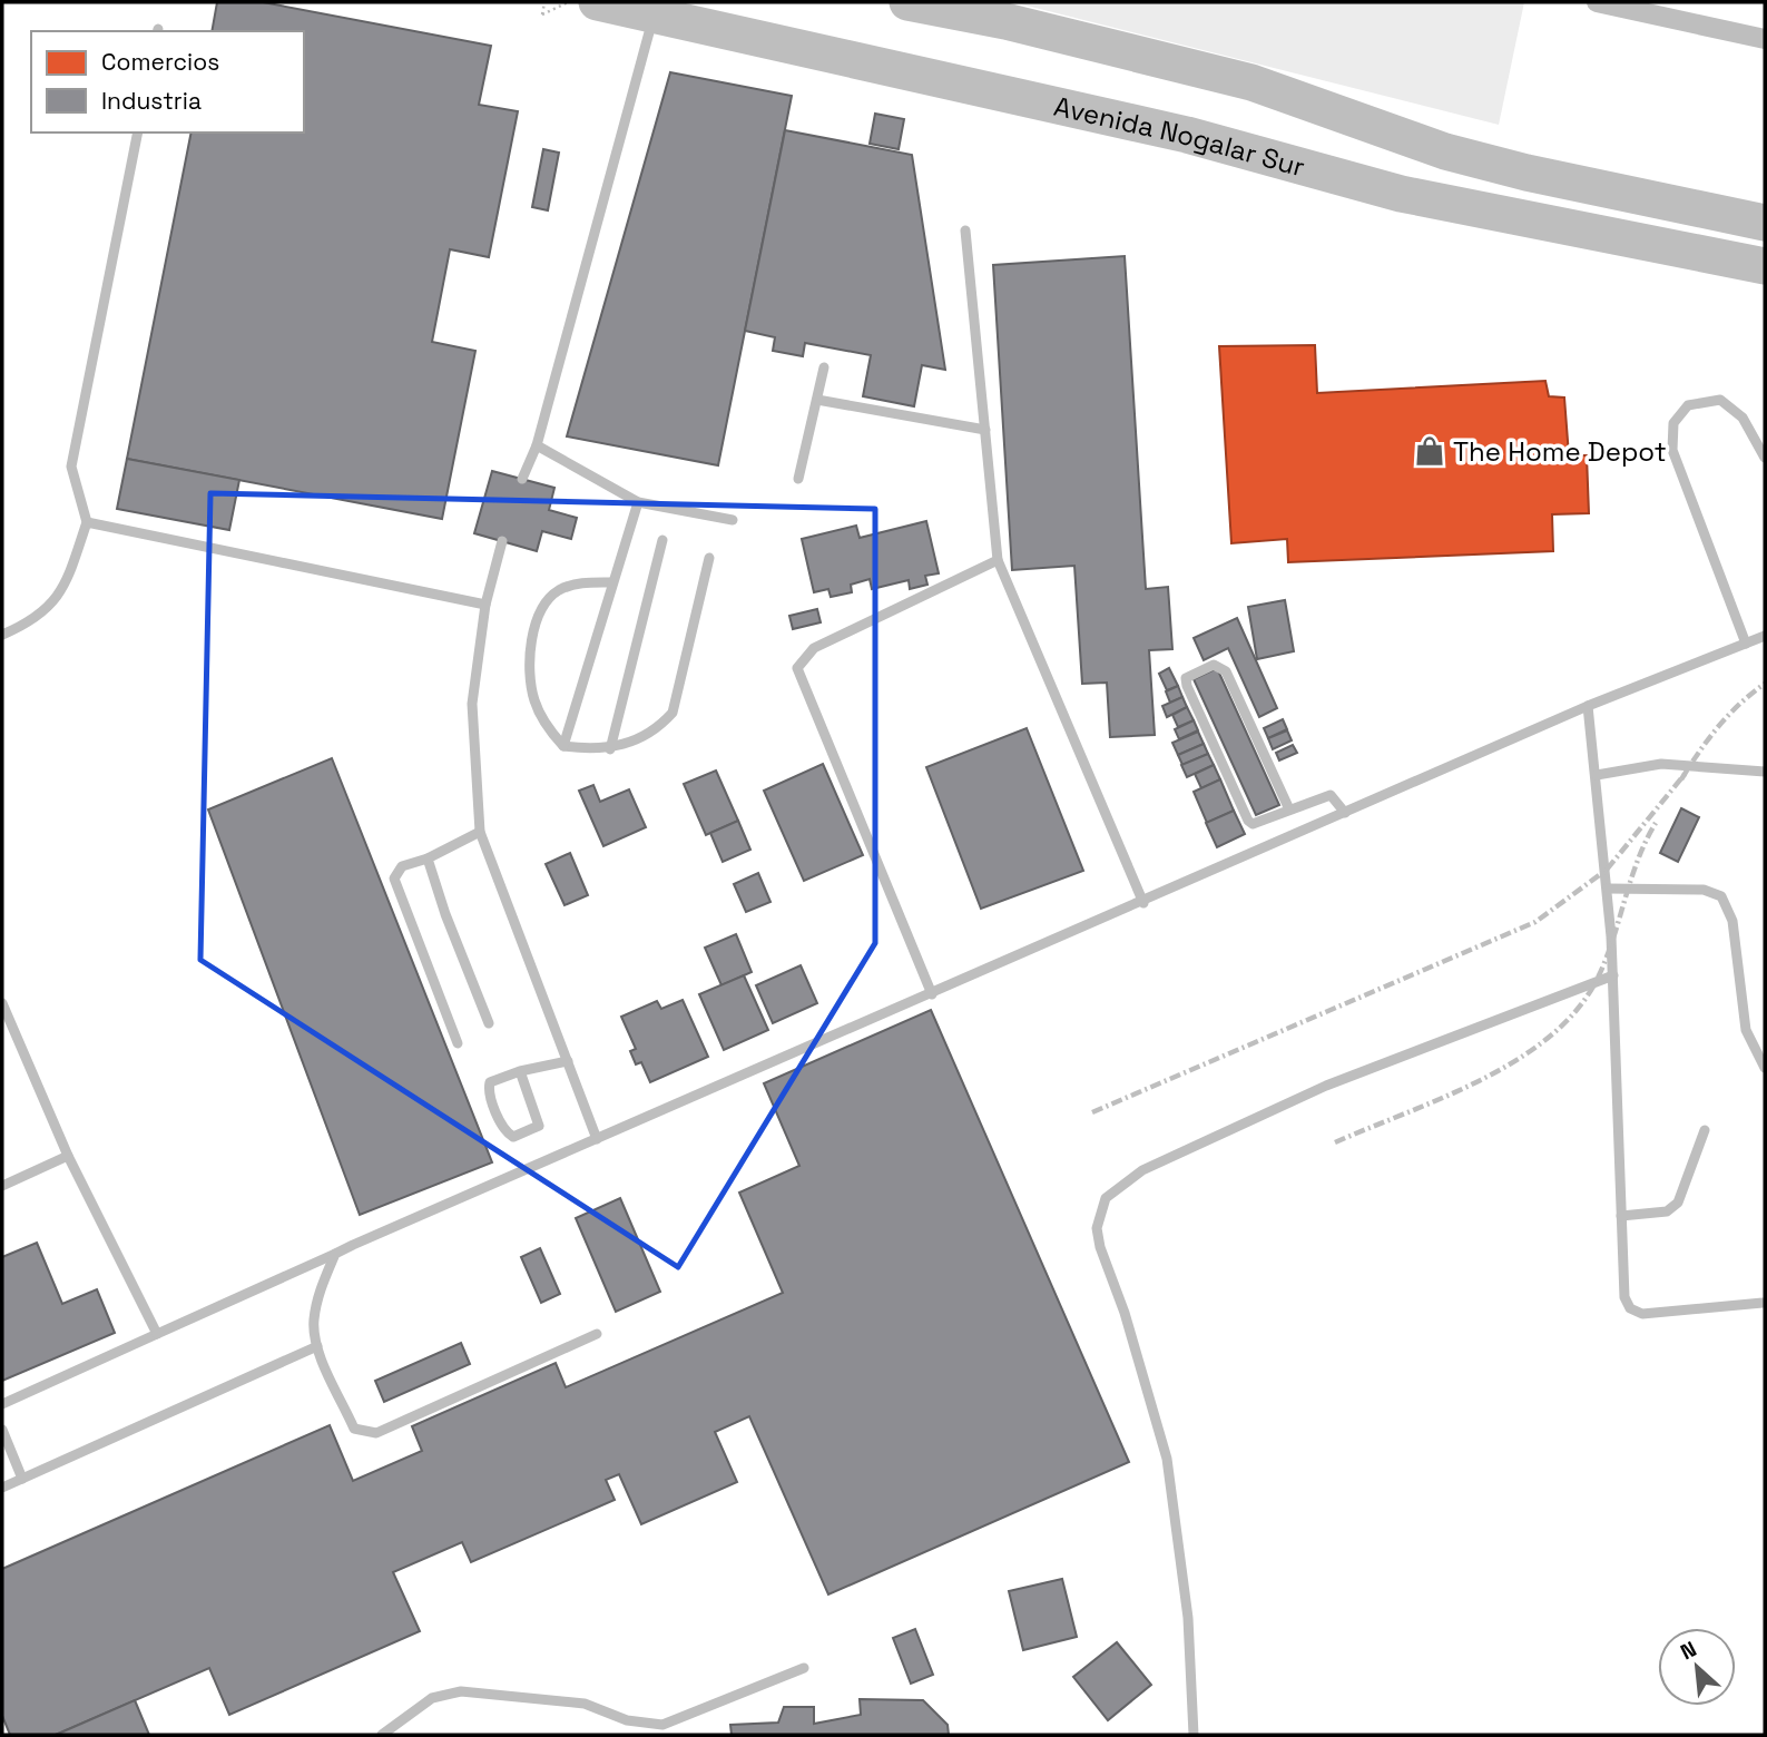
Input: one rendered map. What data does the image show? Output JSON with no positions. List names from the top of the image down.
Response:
{
  "streets": {
    "highway": ["Avenida Nogalar Sur"]
  },
  "places": {
    "shop": ["The Home Depot"]
  },
  "legend": ["Comercios", "Industria"],
  "north": "top left"
}
